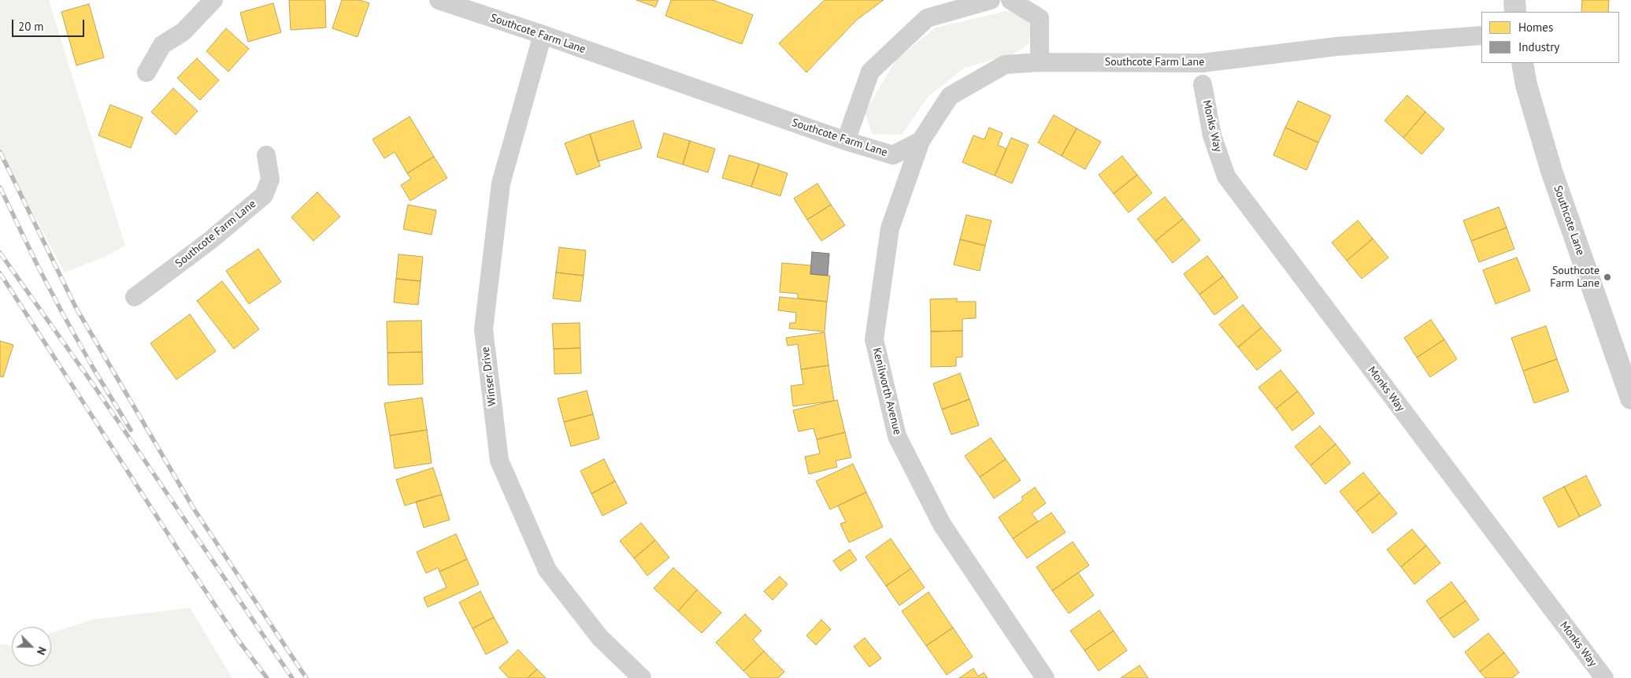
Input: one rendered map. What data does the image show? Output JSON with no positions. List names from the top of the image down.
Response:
{
  "streets": {
    "street": [
      "Southcote Farm Lane",
      "Monks Way",
      "Southcote Lane",
      "Winser Drive",
      "Kenilworth Avenue"
    ]
  },
  "crossings": [
    ["Southcote Farm Lane", "Winser Drive"],
    ["Southcote Farm Lane", "Kenilworth Avenue"]
  ],
  "places": ["Southcote Farm Lane"],
  "legend": ["Homes", "Industry"],
  "scale_bar": "20 m",
  "north": "bottom right"
}
